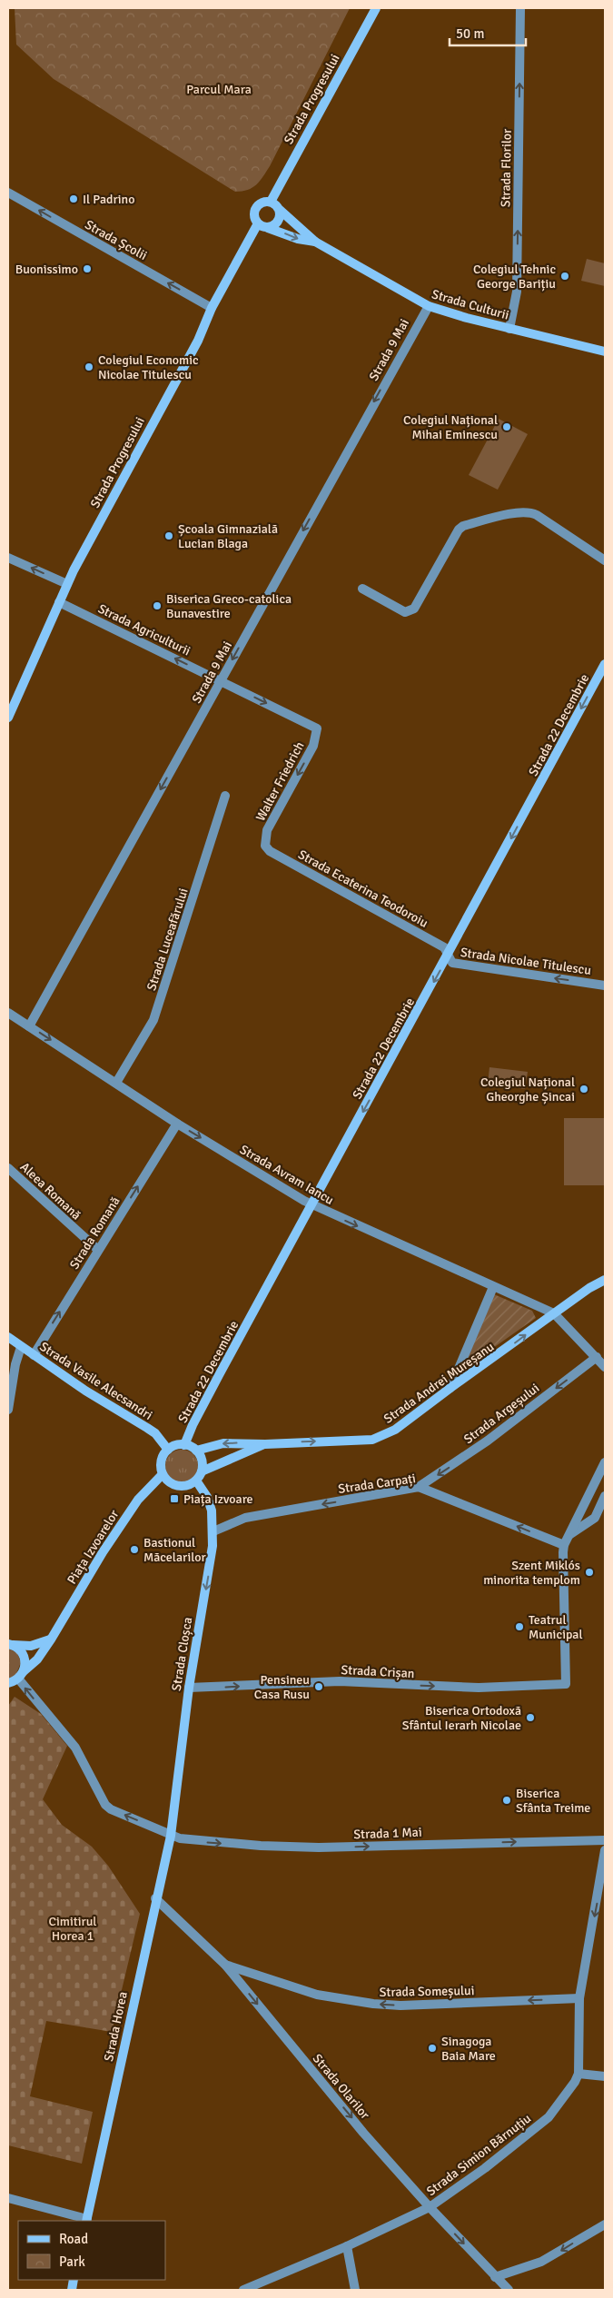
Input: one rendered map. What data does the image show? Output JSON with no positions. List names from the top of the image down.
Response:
{
  "streets": {
    "street": [
      "Strada Progresului",
      "Strada Florilor",
      "Strada Școlii",
      "Strada Culturii",
      "Strada 9 Mai",
      "Strada Agriculturii",
      "Strada 22 Decembrie",
      "Walter Friedrich",
      "Strada Ecaterina Teodoroiu",
      "Strada Luceafărului",
      "Strada Nicolae Titulescu",
      "Strada Avram Iancu",
      "Aleea Romană",
      "Strada Romană",
      "Strada Vasile Alecsandri",
      "Strada Andrei Mureșanu",
      "Strada Argeșului",
      "Strada Carpați",
      "Piața Izvoarelor",
      "Strada Cloșca",
      "Strada Crișan",
      "Strada 1 Mai",
      "Strada Someșului",
      "Strada Horea",
      "Strada Olarilor",
      "Strada Simion Bărnuțiu"
    ]
  },
  "crossings": [
    ["Strada Progresului", "Strada Școlii"],
    ["Strada Progresului", "Strada Culturii"],
    ["Strada Progresului", "Strada Agriculturii"],
    ["Strada Florilor", "Strada Culturii"],
    ["Strada Culturii", "Strada 9 Mai"],
    ["Strada 9 Mai", "Strada Agriculturii"],
    ["Strada 9 Mai", "Strada Avram Iancu"],
    ["Strada Agriculturii", "Walter Friedrich"],
    ["Strada 22 Decembrie", "Strada Ecaterina Teodoroiu"],
    ["Strada 22 Decembrie", "Strada Nicolae Titulescu"],
    ["Strada 22 Decembrie", "Strada Avram Iancu"],
    ["Strada 22 Decembrie", "Strada Vasile Alecsandri"],
    ["Strada 22 Decembrie", "Strada Andrei Mureșanu"],
    ["Strada 22 Decembrie", "Piața Izvoarelor"],
    ["Strada 22 Decembrie", "Strada Cloșca"],
    ["Walter Friedrich", "Strada Ecaterina Teodoroiu"],
    ["Strada Ecaterina Teodoroiu", "Strada Nicolae Titulescu"],
    ["Strada Luceafărului", "Strada Avram Iancu"],
    ["Strada Avram Iancu", "Strada Romană"],
    ["Strada Avram Iancu", "Strada Andrei Mureșanu"],
    ["Strada Avram Iancu", "Strada Argeșului"],
    ["Aleea Romană", "Strada Romană"],
    ["Strada Romană", "Strada Vasile Alecsandri"],
    ["Strada Vasile Alecsandri", "Strada Andrei Mureșanu"],
    ["Strada Vasile Alecsandri", "Piața Izvoarelor"],
    ["Strada Vasile Alecsandri", "Strada Cloșca"],
    ["Strada Andrei Mureșanu", "Piața Izvoarelor"],
    ["Strada Andrei Mureșanu", "Strada Cloșca"],
    ["Strada Argeșului", "Strada Carpați"],
    ["Strada Carpați", "Strada Cloșca"],
    ["Strada Carpați", "Strada Crișan"],
    ["Piața Izvoarelor", "Strada Cloșca"],
    ["Piața Izvoarelor", "Strada 1 Mai"],
    ["Strada Cloșca", "Strada Crișan"],
    ["Strada Cloșca", "Strada 1 Mai"],
    ["Strada Cloșca", "Strada Horea"],
    ["Strada 1 Mai", "Strada Horea"],
    ["Strada Someșului", "Strada Olarilor"],
    ["Strada Horea", "Strada Olarilor"],
    ["Strada Olarilor", "Strada Simion Bărnuțiu"]
  ],
  "one_way": [
    "Strada Florilor",
    "Strada Școlii",
    "Strada 9 Mai",
    "Strada 22 Decembrie",
    "Walter Friedrich",
    "Strada Nicolae Titulescu",
    "Strada Avram Iancu",
    "Strada Romană",
    "Strada Argeșului",
    "Strada Carpați",
    "Strada Cloșca",
    "Strada Someșului",
    "Strada Olarilor"
  ],
  "parks": ["Parcul Mara", "Cimitirul Horea 1"],
  "places": {
    "other": [
      "Il Padrino",
      "Buonissimo",
      "Colegiul Tehnic George Barițiu",
      "Colegiul Economic Nicolae Titulescu",
      "Colegiul Național Mihai Eminescu",
      "Școala Gimnazială Lucian Blaga",
      "Biserica Greco-catolica Bunavestire",
      "Colegiul Național Gheorghe Șincai",
      "Bastionul Măcelarilor",
      "Szent Miklós minorita templom",
      "Teatrul Municipal",
      "Pensineu Casa Rusu",
      "Biserica Ortodoxă Sfântul Ierarh Nicolae",
      "Biserica Sfânta Treime",
      "Sinagoga Baia Mare"
    ],
    "transit": ["Piața Izvoare"]
  },
  "legend": ["Road", "Park"],
  "scale_bar": "50 m"
}
